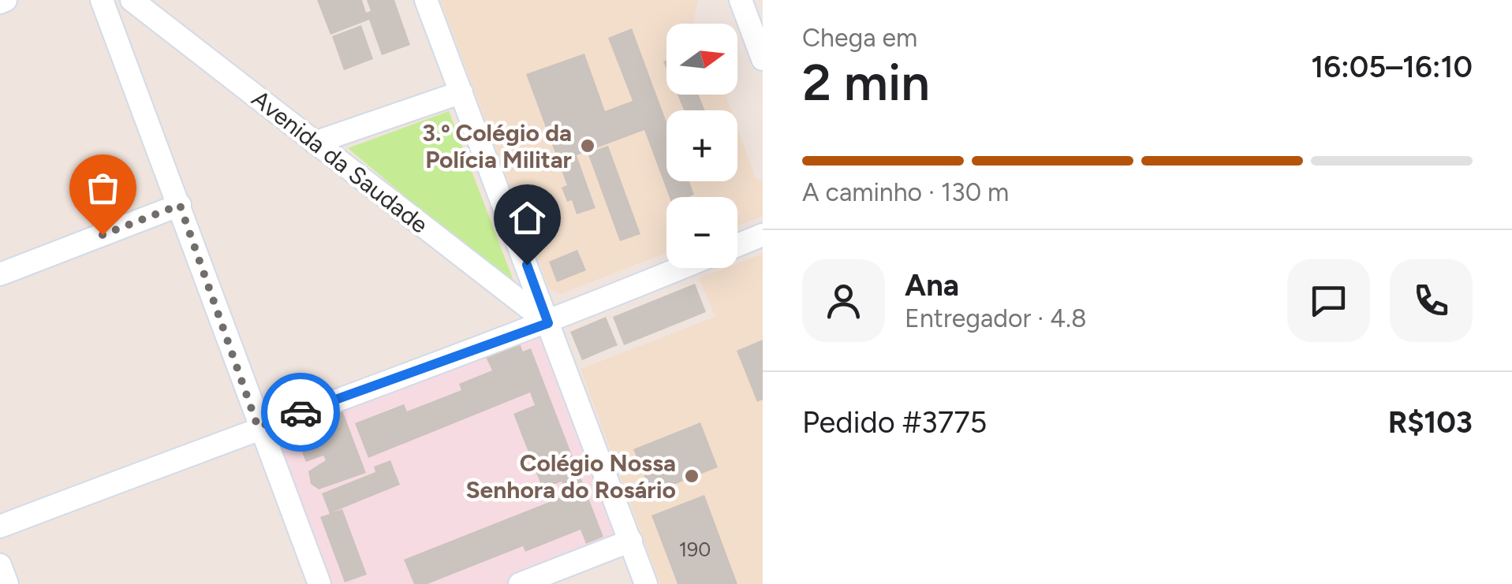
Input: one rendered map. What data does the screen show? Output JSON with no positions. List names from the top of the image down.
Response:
{
  "streets": {
    "street": ["Avenida da Saudade"]
  },
  "places": ["3.º Colégio da Polícia Militar", "Colégio Nossa Senhora do Rosário"],
  "house_numbers": ["190"],
  "north": "right",
  "page": {
    "heading": ["2 min", "Chega em", "16:05–16:10"],
    "panel": [
      "Ana",
      "Entregador · 4.8",
      "Pedido #3775",
      "R$103"
    ],
    "map_buttons": ["+", "−"],
    "bar": "A caminho · 130 m"
  }
}
